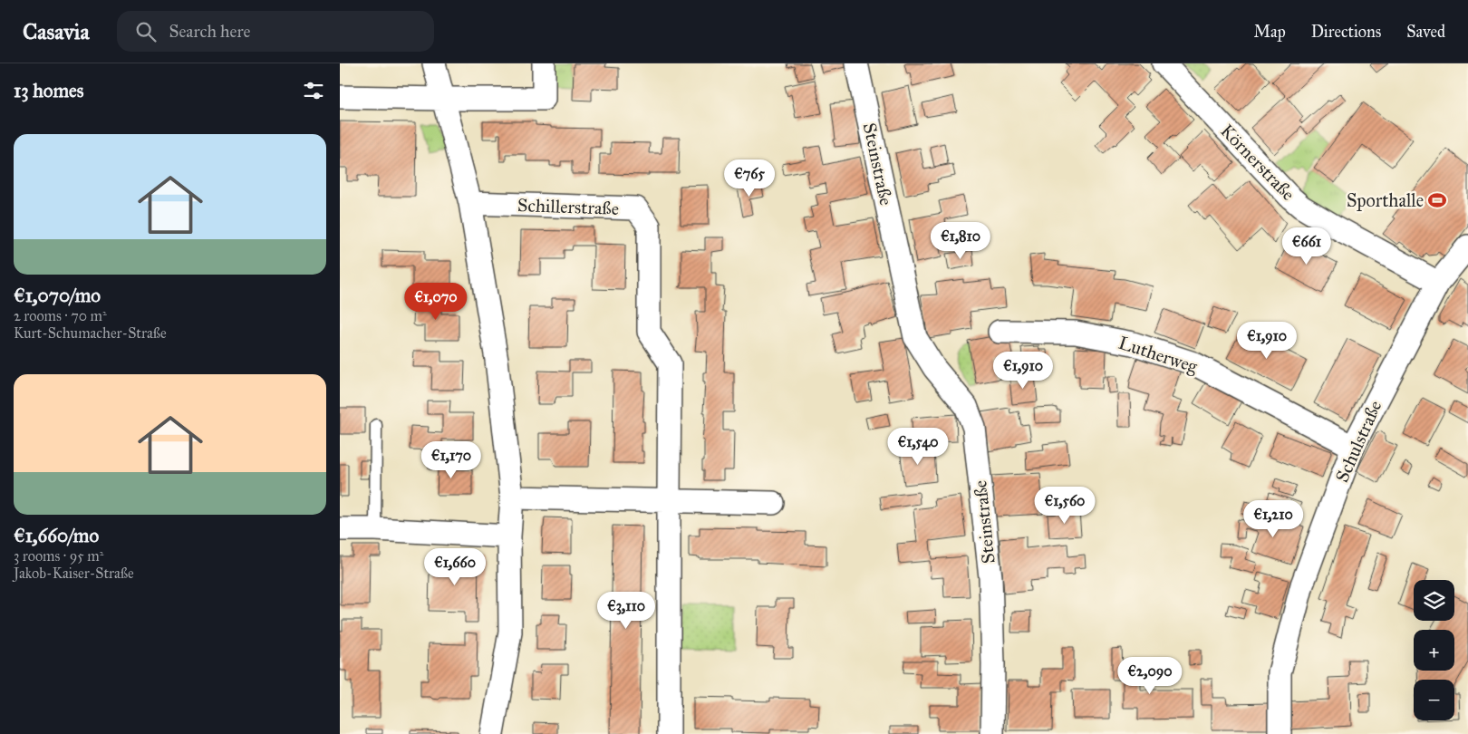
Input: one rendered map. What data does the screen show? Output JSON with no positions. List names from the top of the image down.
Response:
{
  "streets": {
    "street": [
      "Körnerstraße",
      "Steinstraße",
      "Schillerstraße",
      "Lutherweg",
      "Schulstraße"
    ]
  },
  "crossings": [
    ["Körnerstraße", "Schulstraße"],
    ["Lutherweg", "Schulstraße"]
  ],
  "places": {
    "sports": ["Sporthalle"]
  },
  "page": {
    "header": "Casavia",
    "search": "Search here",
    "nav": ["Map", "Directions", "Saved"],
    "heading": "13 homes",
    "list": [
      {
        "name": "€1,070/mo",
        "note": "2 rooms · 70 m² · Kurt-Schumacher-Straße"
      },
      {
        "name": "€1,660/mo",
        "note": "3 rooms · 95 m² · Jakob-Kaiser-Straße"
      }
    ],
    "price": [
      "€765",
      "€1,810",
      "€661",
      "€1,070",
      "€1,910",
      "€1,910",
      "€1,540",
      "€1,170",
      "€1,560",
      "€1,210",
      "€1,660",
      "€3,110",
      "€2,090"
    ],
    "map_buttons": ["+", "−"]
  }
}
